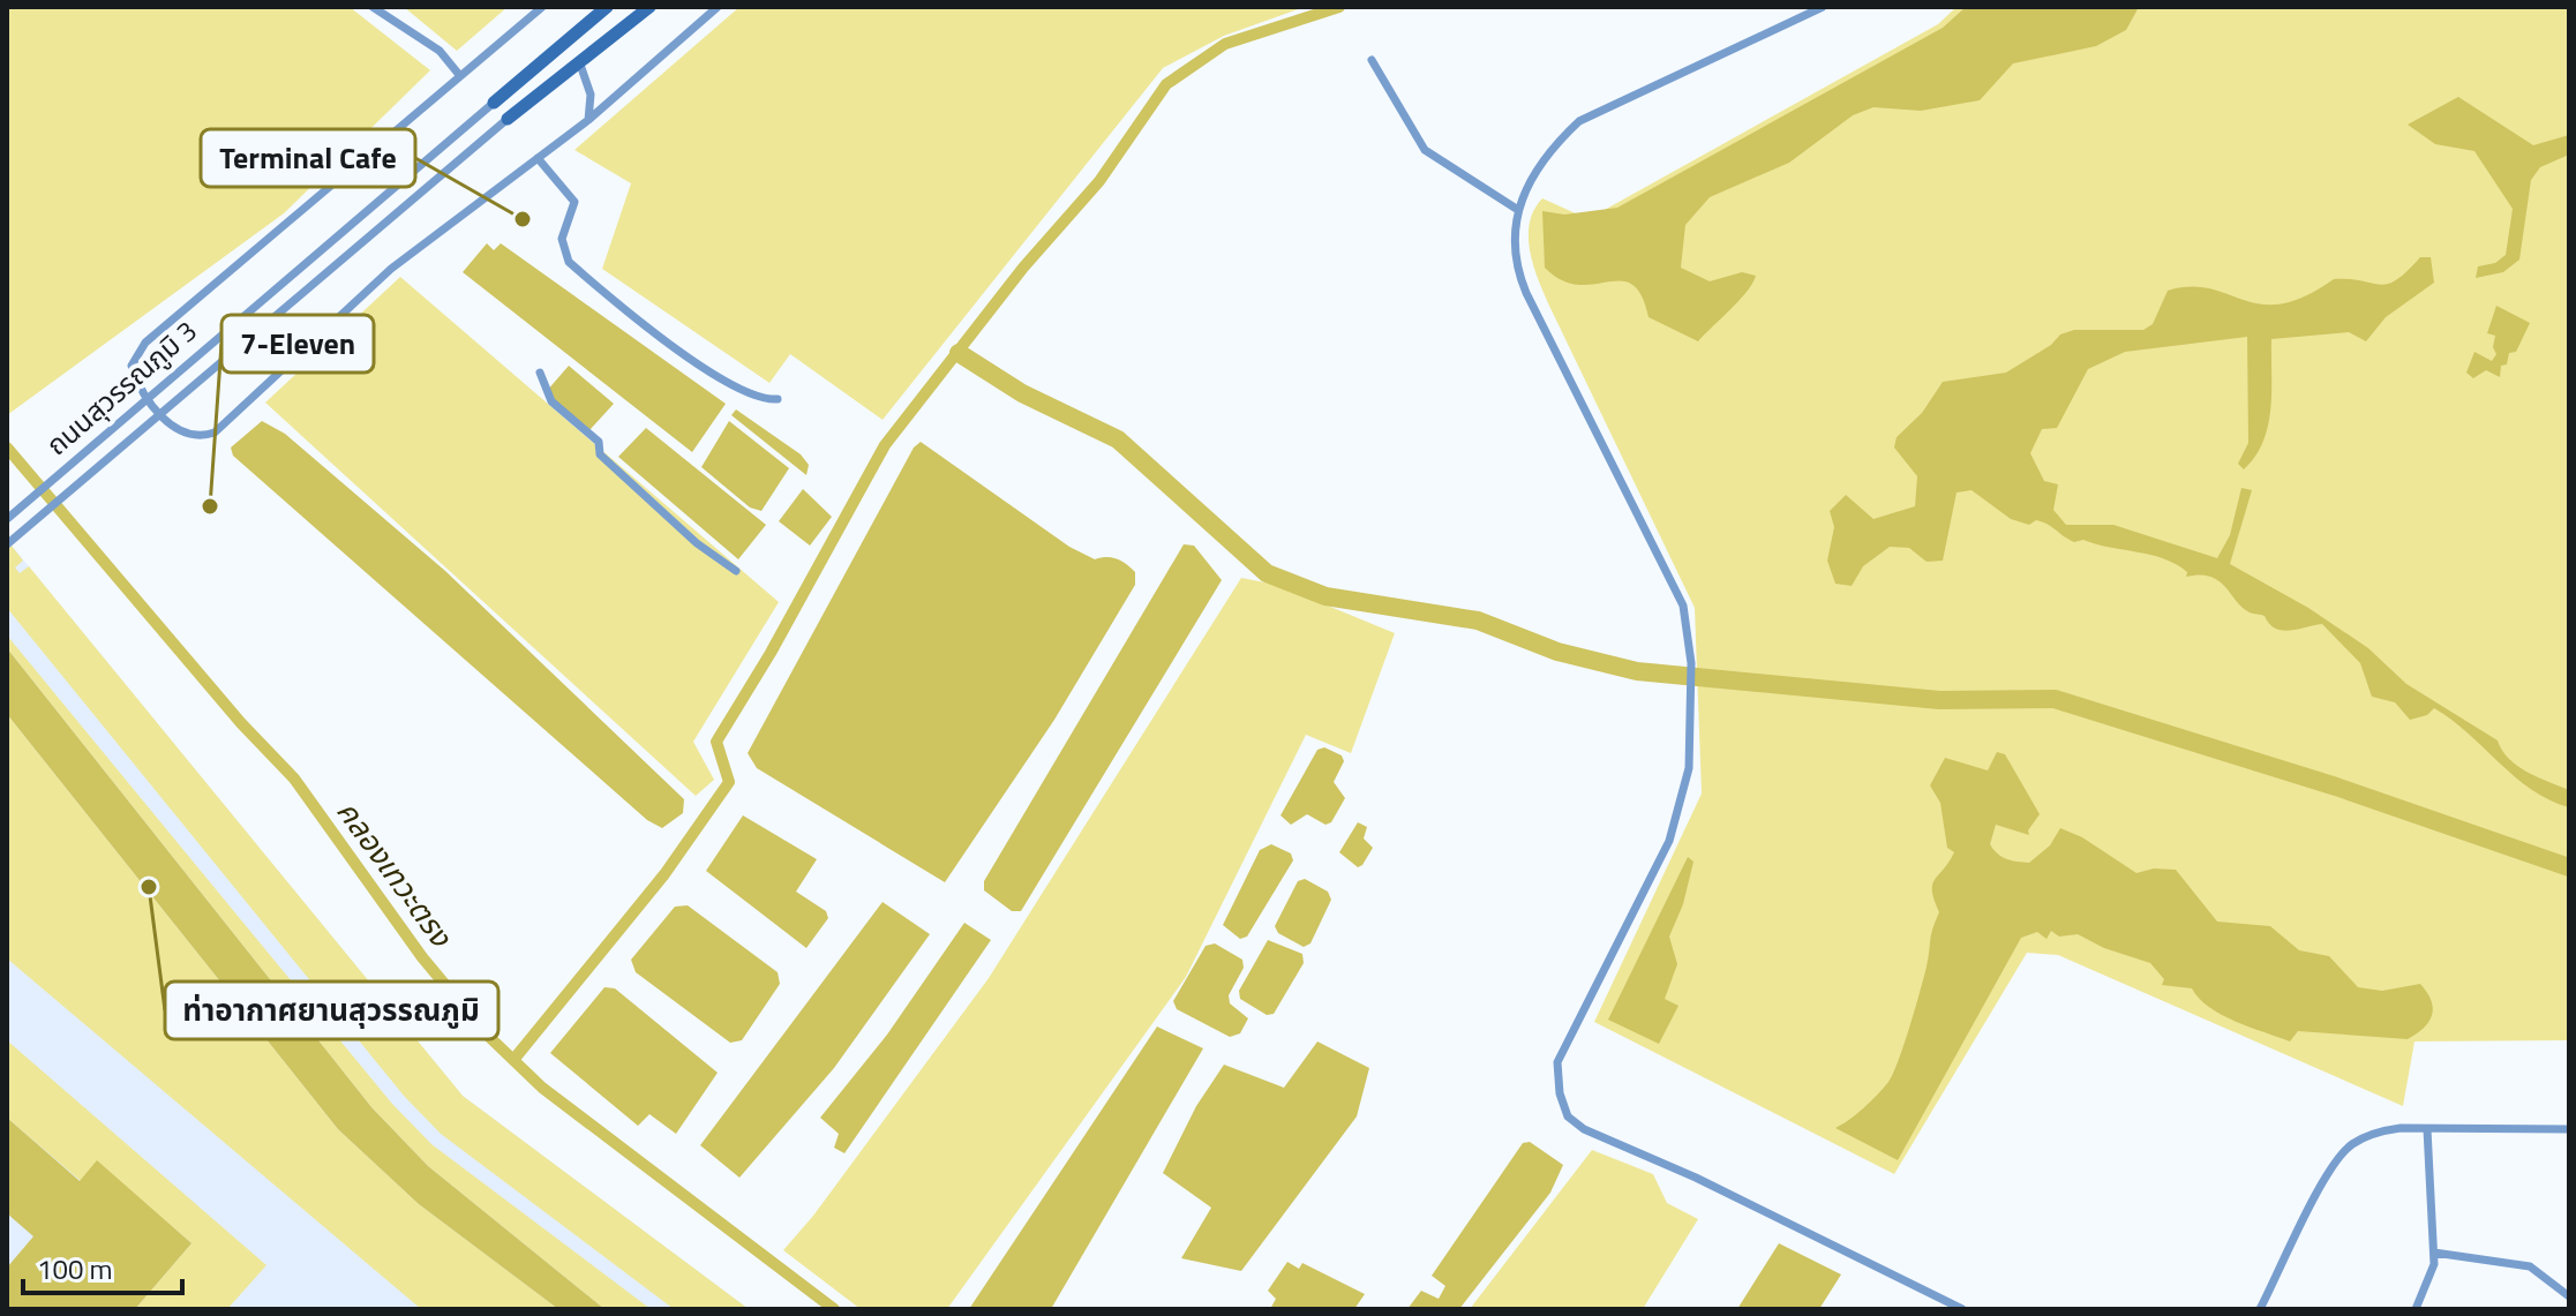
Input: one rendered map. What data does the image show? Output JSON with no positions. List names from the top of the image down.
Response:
{
  "streets": {
    "main road": ["ถนนสุวรรณภูมิ 3"]
  },
  "water": ["คลองเทวะตรง"],
  "places": ["Terminal Cafe", "7-Eleven", "ท่าอากาศยานสุวรรณภูมิ"],
  "scale_bar": "100 m"
}
